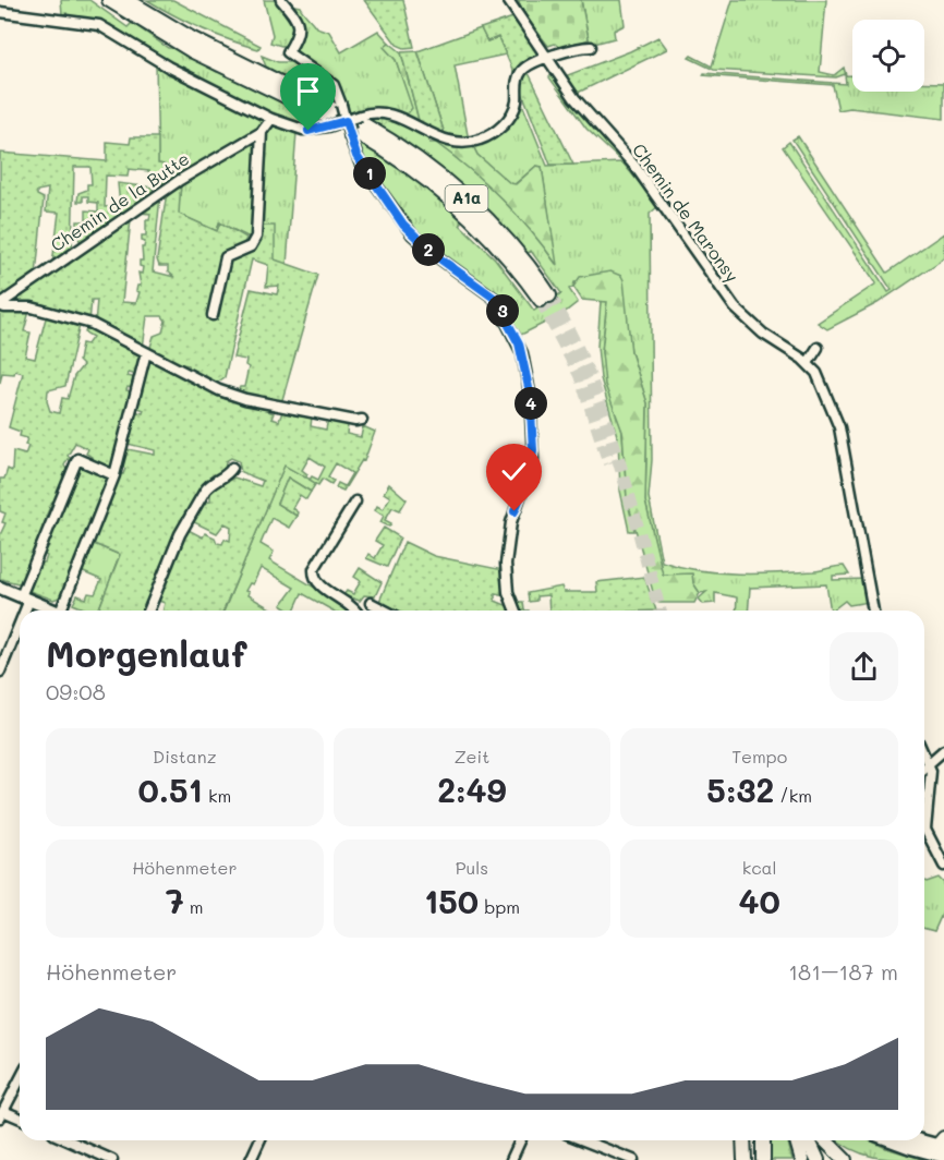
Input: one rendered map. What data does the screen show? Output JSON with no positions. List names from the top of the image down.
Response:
{
  "streets": {
    "highway": ["A1a"],
    "street": ["Chemin de la Butte", "Chemin de Maronsy"]
  },
  "page": {
    "pins": [
      "1",
      "2",
      "3",
      "4"
    ],
    "heading": ["Morgenlauf", "09:08"],
    "stats": [
      ["Distanz", "0.51 km"],
      ["Zeit", "2:49"],
      ["Tempo", "5:32 /km"],
      ["Höhenmeter", "7 m"],
      ["Puls", "150 bpm"],
      ["kcal", "40"]
    ],
    "chart": ["Höhenmeter", "181–187 m"]
  }
}
